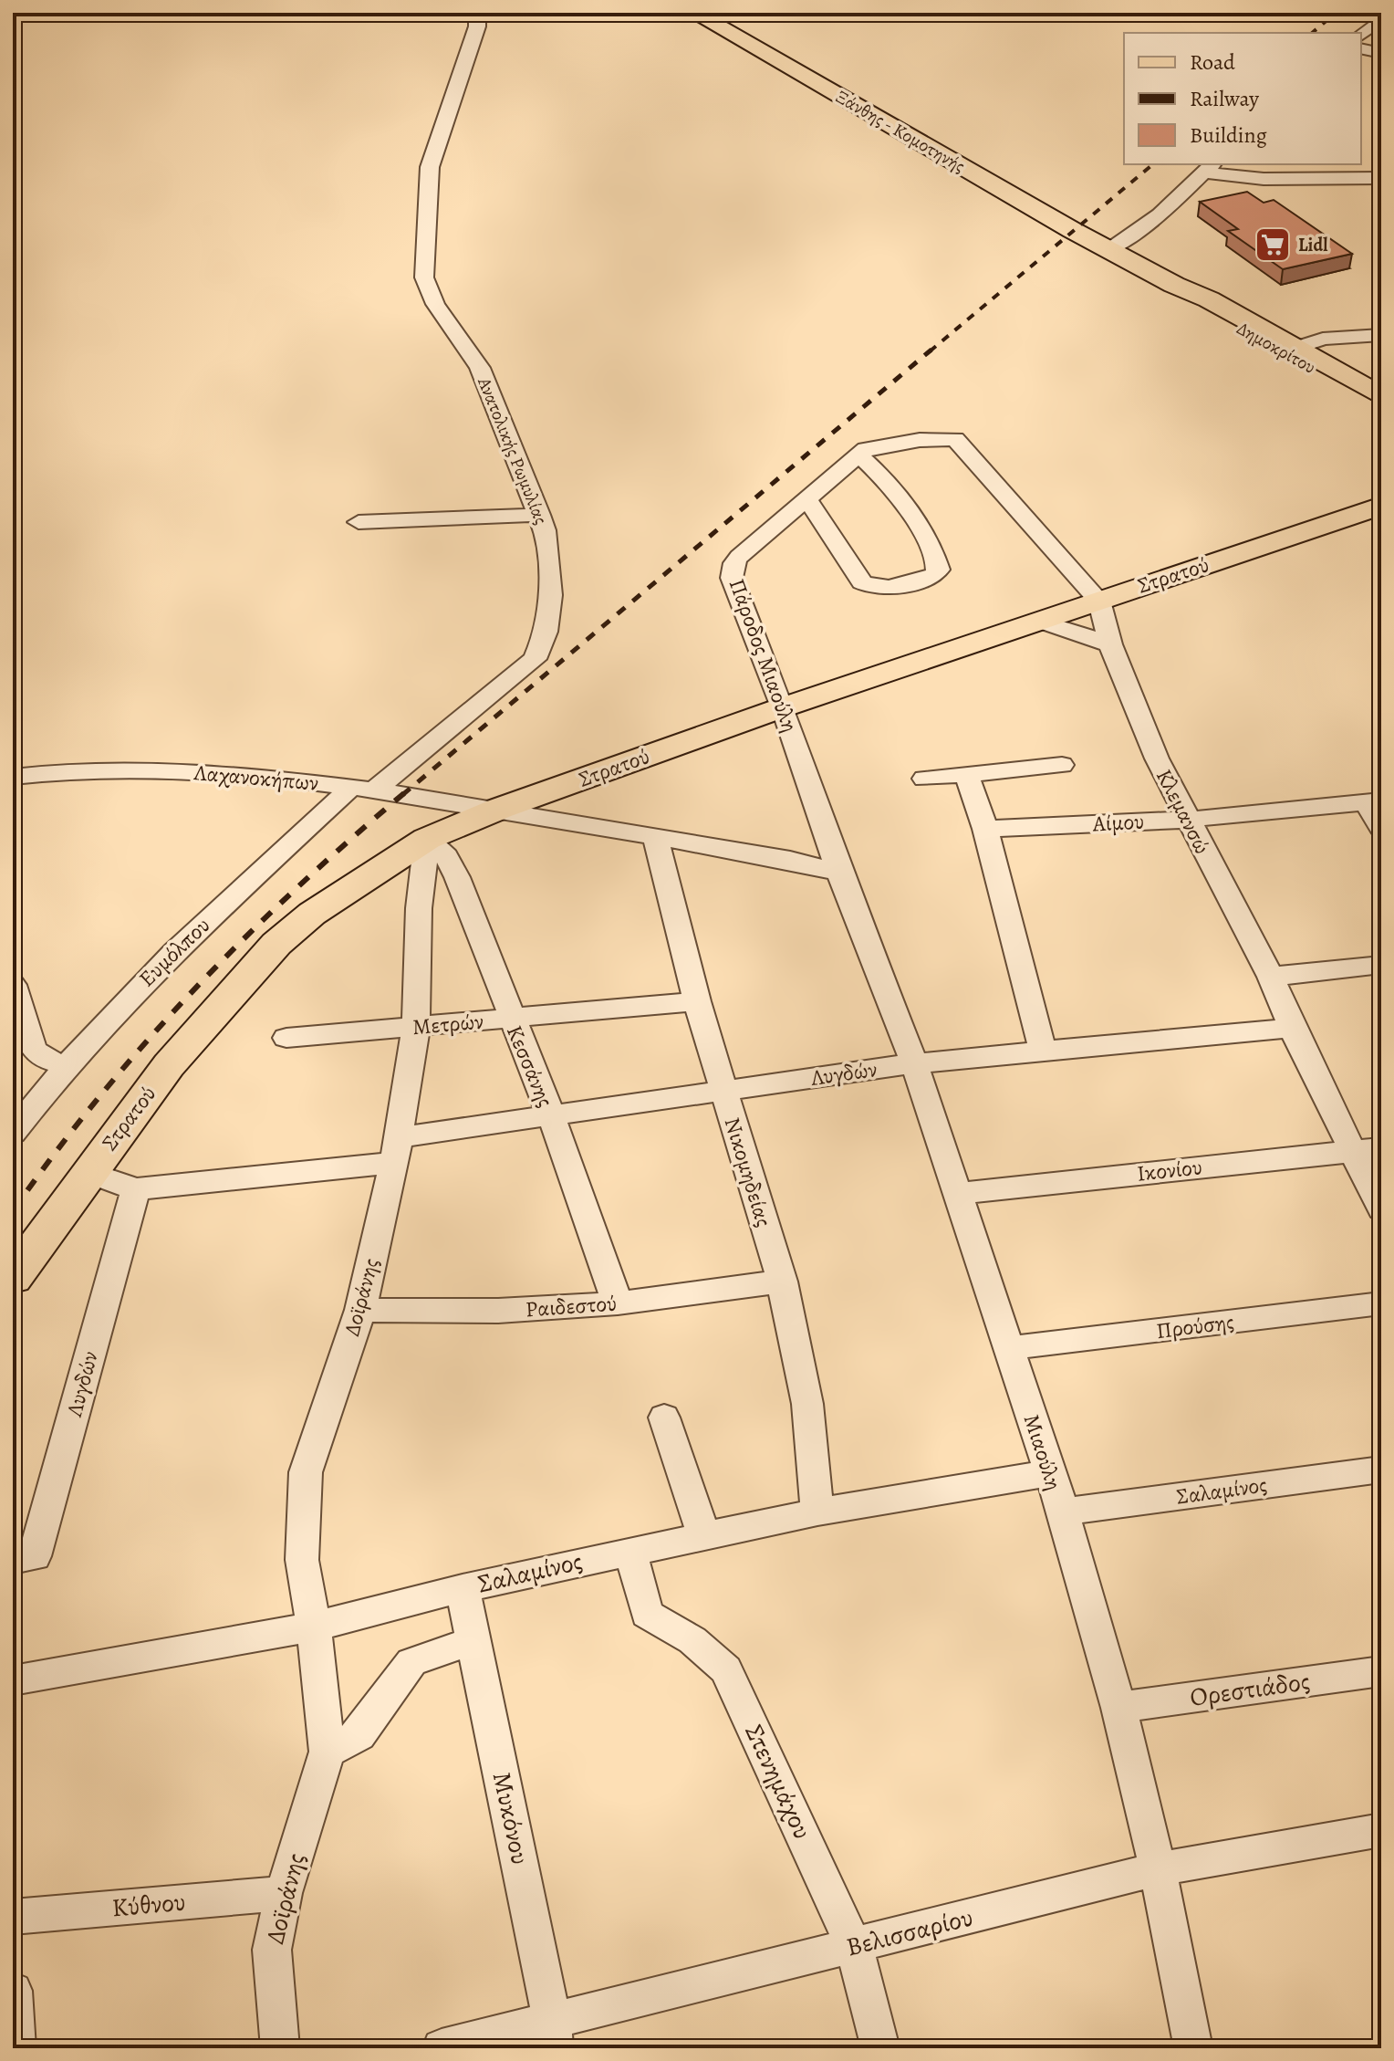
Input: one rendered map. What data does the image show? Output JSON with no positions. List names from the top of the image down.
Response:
{
  "streets": {
    "main road": ["Ξάνθης - Κομοτηνής", "Δημοκρίτου", "Στρατού"],
    "street": [
      "Ανατολικής Ρωμυλίας",
      "Πάροδος Μιαούλη",
      "Λαχανοκήπων",
      "Κλεμανσώ",
      "Αίμου",
      "Ευμόλπου",
      "Μετρών",
      "Κεσσάνης",
      "Λυγδών",
      "Ικονίου",
      "Νικομηδείας",
      "Δοϊράνης",
      "Ραιδεστού",
      "Προύσης",
      "Μιαούλη",
      "Σαλαμίνος",
      "Ορεστιάδος",
      "Στενημάχου",
      "Μυκόνου",
      "Κύθνου",
      "Βελισσαρίου"
    ]
  },
  "crossings": [
    ["Ξάνθης - Κομοτηνής", "Δημοκρίτου"],
    ["Ανατολικής Ρωμυλίας", "Λαχανοκήπων"],
    ["Ανατολικής Ρωμυλίας", "Ευμόλπου"],
    ["Στρατού", "Πάροδος Μιαούλη"],
    ["Στρατού", "Λαχανοκήπων"],
    ["Στρατού", "Κλεμανσώ"],
    ["Στρατού", "Κεσσάνης"],
    ["Στρατού", "Λυγδών"],
    ["Στρατού", "Δοϊράνης"],
    ["Πάροδος Μιαούλη", "Κλεμανσώ"],
    ["Πάροδος Μιαούλη", "Μιαούλη"],
    ["Λαχανοκήπων", "Ευμόλπου"],
    ["Κλεμανσώ", "Αίμου"],
    ["Κλεμανσώ", "Λυγδών"],
    ["Κλεμανσώ", "Ικονίου"],
    ["Μετρών", "Κεσσάνης"],
    ["Μετρών", "Νικομηδείας"],
    ["Μετρών", "Δοϊράνης"],
    ["Κεσσάνης", "Λυγδών"],
    ["Κεσσάνης", "Δοϊράνης"],
    ["Κεσσάνης", "Ραιδεστού"],
    ["Λυγδών", "Νικομηδείας"],
    ["Λυγδών", "Δοϊράνης"],
    ["Λυγδών", "Μιαούλη"],
    ["Ικονίου", "Μιαούλη"],
    ["Νικομηδείας", "Ραιδεστού"],
    ["Νικομηδείας", "Σαλαμίνος"],
    ["Δοϊράνης", "Ραιδεστού"],
    ["Δοϊράνης", "Σαλαμίνος"],
    ["Δοϊράνης", "Κύθνου"],
    ["Προύσης", "Μιαούλη"],
    ["Μιαούλη", "Σαλαμίνος"],
    ["Μιαούλη", "Ορεστιάδος"],
    ["Μιαούλη", "Βελισσαρίου"],
    ["Σαλαμίνος", "Στενημάχου"],
    ["Σαλαμίνος", "Μυκόνου"],
    ["Στενημάχου", "Βελισσαρίου"],
    ["Μυκόνου", "Βελισσαρίου"]
  ],
  "places": {
    "supermarket": ["Lidl"]
  },
  "legend": ["Road", "Railway", "Building"]
}
